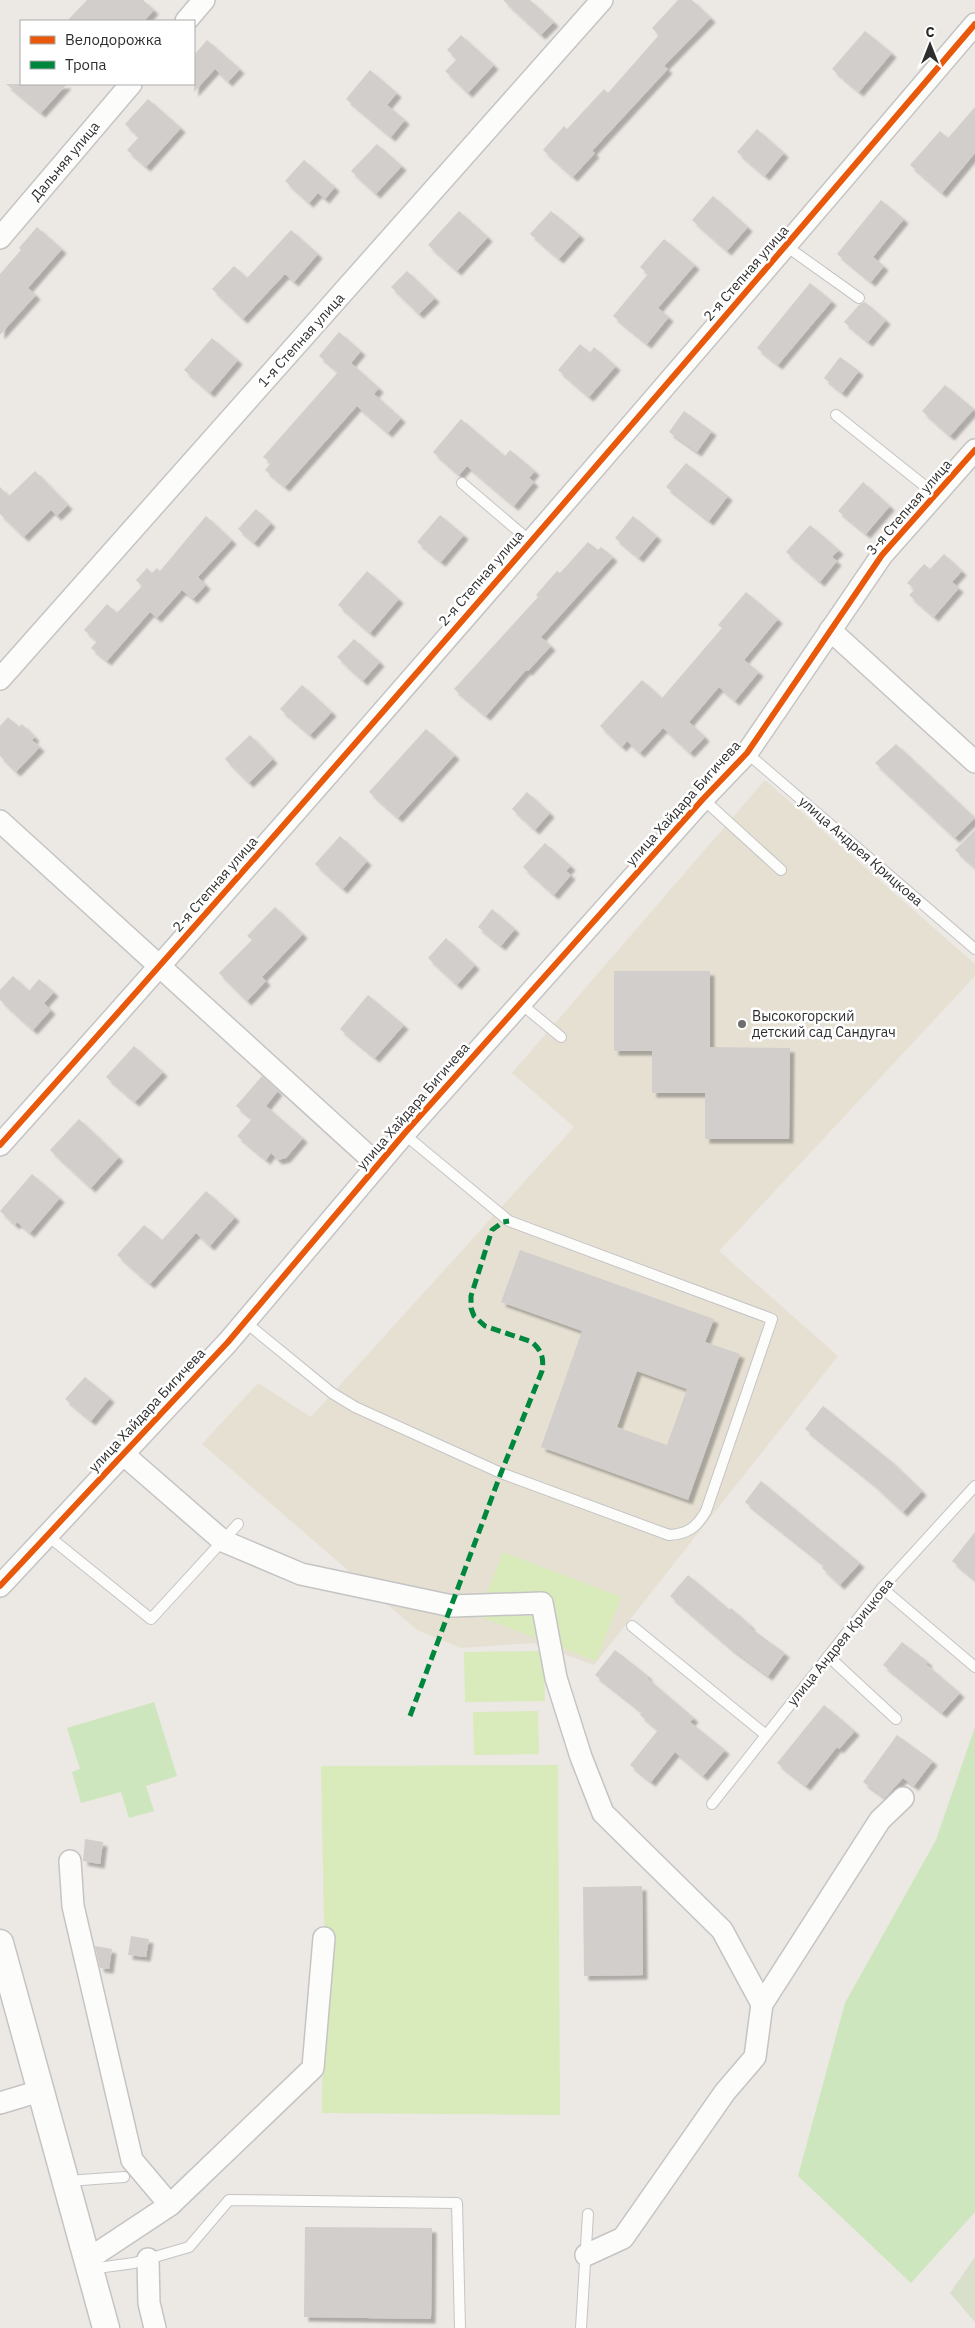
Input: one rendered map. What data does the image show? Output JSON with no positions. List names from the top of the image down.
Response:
{
  "streets": {
    "street": [
      "Дальняя улица",
      "2-я Степная улица",
      "1-я Степная улица",
      "3-я Степная улица",
      "улица Хайдара Бигичева"
    ],
    "lane": ["улица Андрея Крицкова"]
  },
  "crossings": [
    ["3-я Степная улица", "улица Хайдара Бигичева"],
    ["улица Хайдара Бигичева", "улица Андрея Крицкова"]
  ],
  "places": ["Высокогорский детский сад Сандугач"],
  "legend": ["Велодорожка", "Тропа"],
  "north": "top"
}
